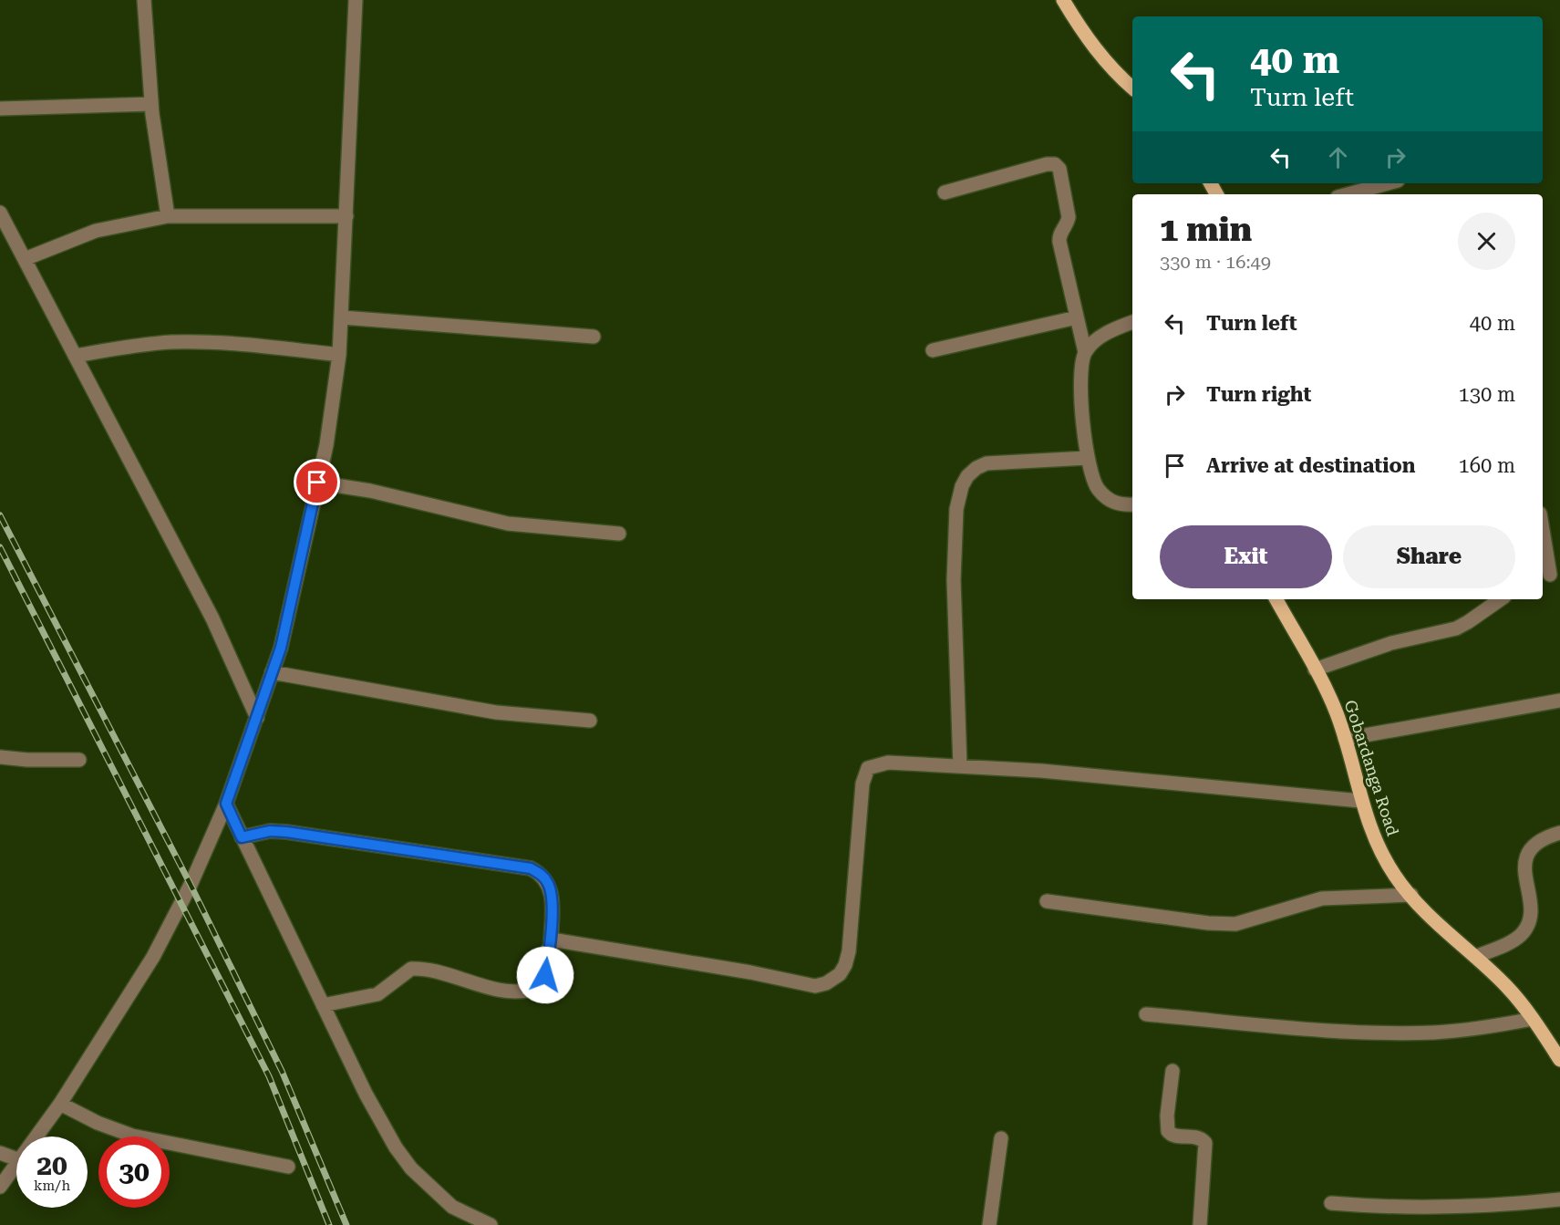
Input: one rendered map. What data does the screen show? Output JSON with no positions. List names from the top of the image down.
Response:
{
  "streets": {
    "main road": ["Gobardanga Road"]
  },
  "page": {
    "turn": ["40 m", "Turn left"],
    "heading": ["1 min", "330 m · 16:49"],
    "list": [
      {
        "name": "Turn left",
        "value": "40 m"
      },
      {
        "name": "Turn right",
        "value": "130 m"
      },
      {
        "name": "Arrive at destination",
        "value": "160 m"
      }
    ],
    "buttons": ["Exit", "Share"],
    "speed": "20 km/h",
    "limit": "30"
  }
}
